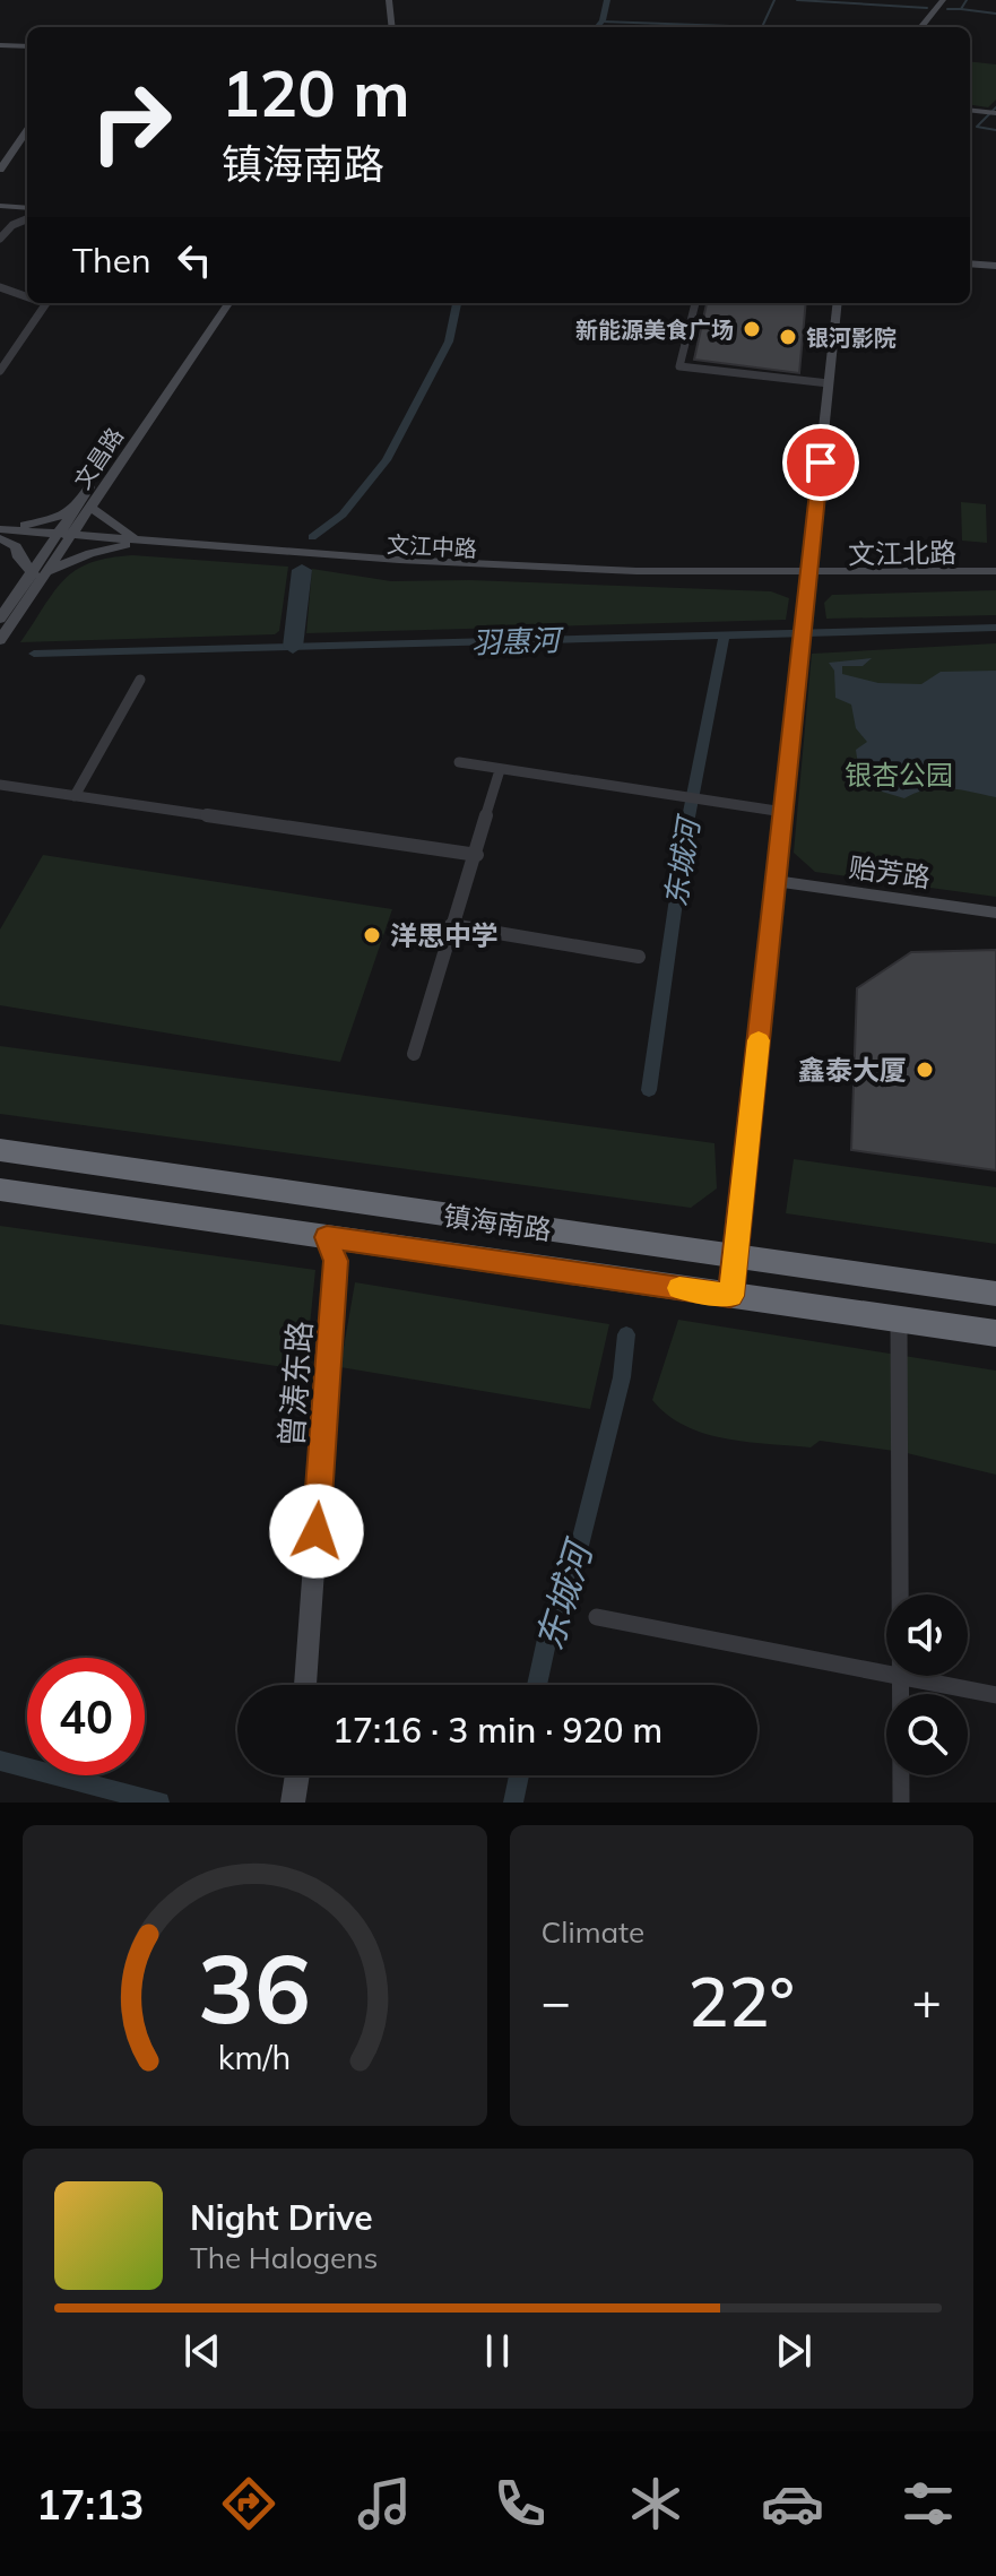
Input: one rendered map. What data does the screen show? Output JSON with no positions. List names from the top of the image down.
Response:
{
  "streets": {
    "highway": ["镇海南路"],
    "main road": [
      "文昌路",
      "文江中路",
      "文江北路",
      "贻芳路",
      "曾涛东路"
    ]
  },
  "crossings": [
    ["文昌路", "文江中路"],
    ["文江中路", "文江北路"],
    ["镇海南路", "曾涛东路"]
  ],
  "water": ["羽惠河", "东城河"],
  "parks": ["银杏公园"],
  "places": [
    "新能源美食广场",
    "银河影院",
    "洋思中学",
    "鑫泰大厦"
  ],
  "page": {
    "turn": ["120 m", "镇海南路"],
    "then": "Then",
    "limit": "40",
    "trip": "17:16 · 3 min · 920 m",
    "tile": "Climate",
    "heat": ["−", "22°", "+"],
    "song": ["Night Drive", "The Halogens"],
    "tabs": "17:13",
    "gauge": ["36", "km/h"]
  }
}
